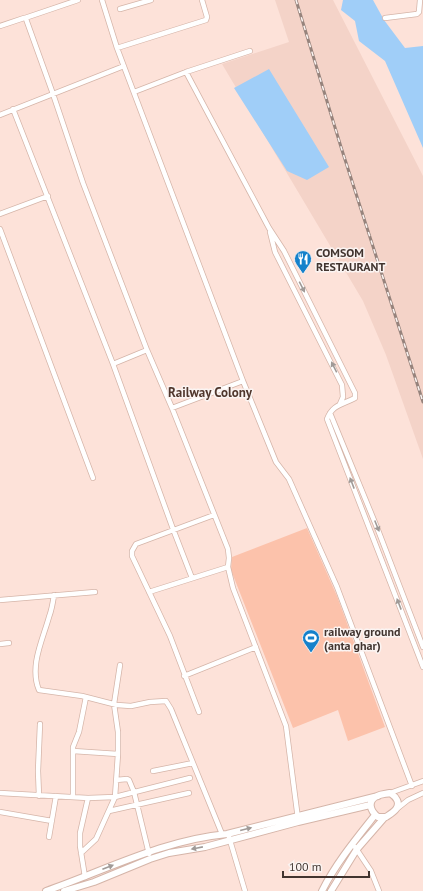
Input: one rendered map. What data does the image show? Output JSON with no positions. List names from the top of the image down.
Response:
{
  "districts": ["Railway Colony"],
  "places": {
    "restaurant": ["COMSOM RESTAURANT"],
    "sports": ["railway ground (anta ghar)"]
  },
  "scale_bar": "100 m"
}
